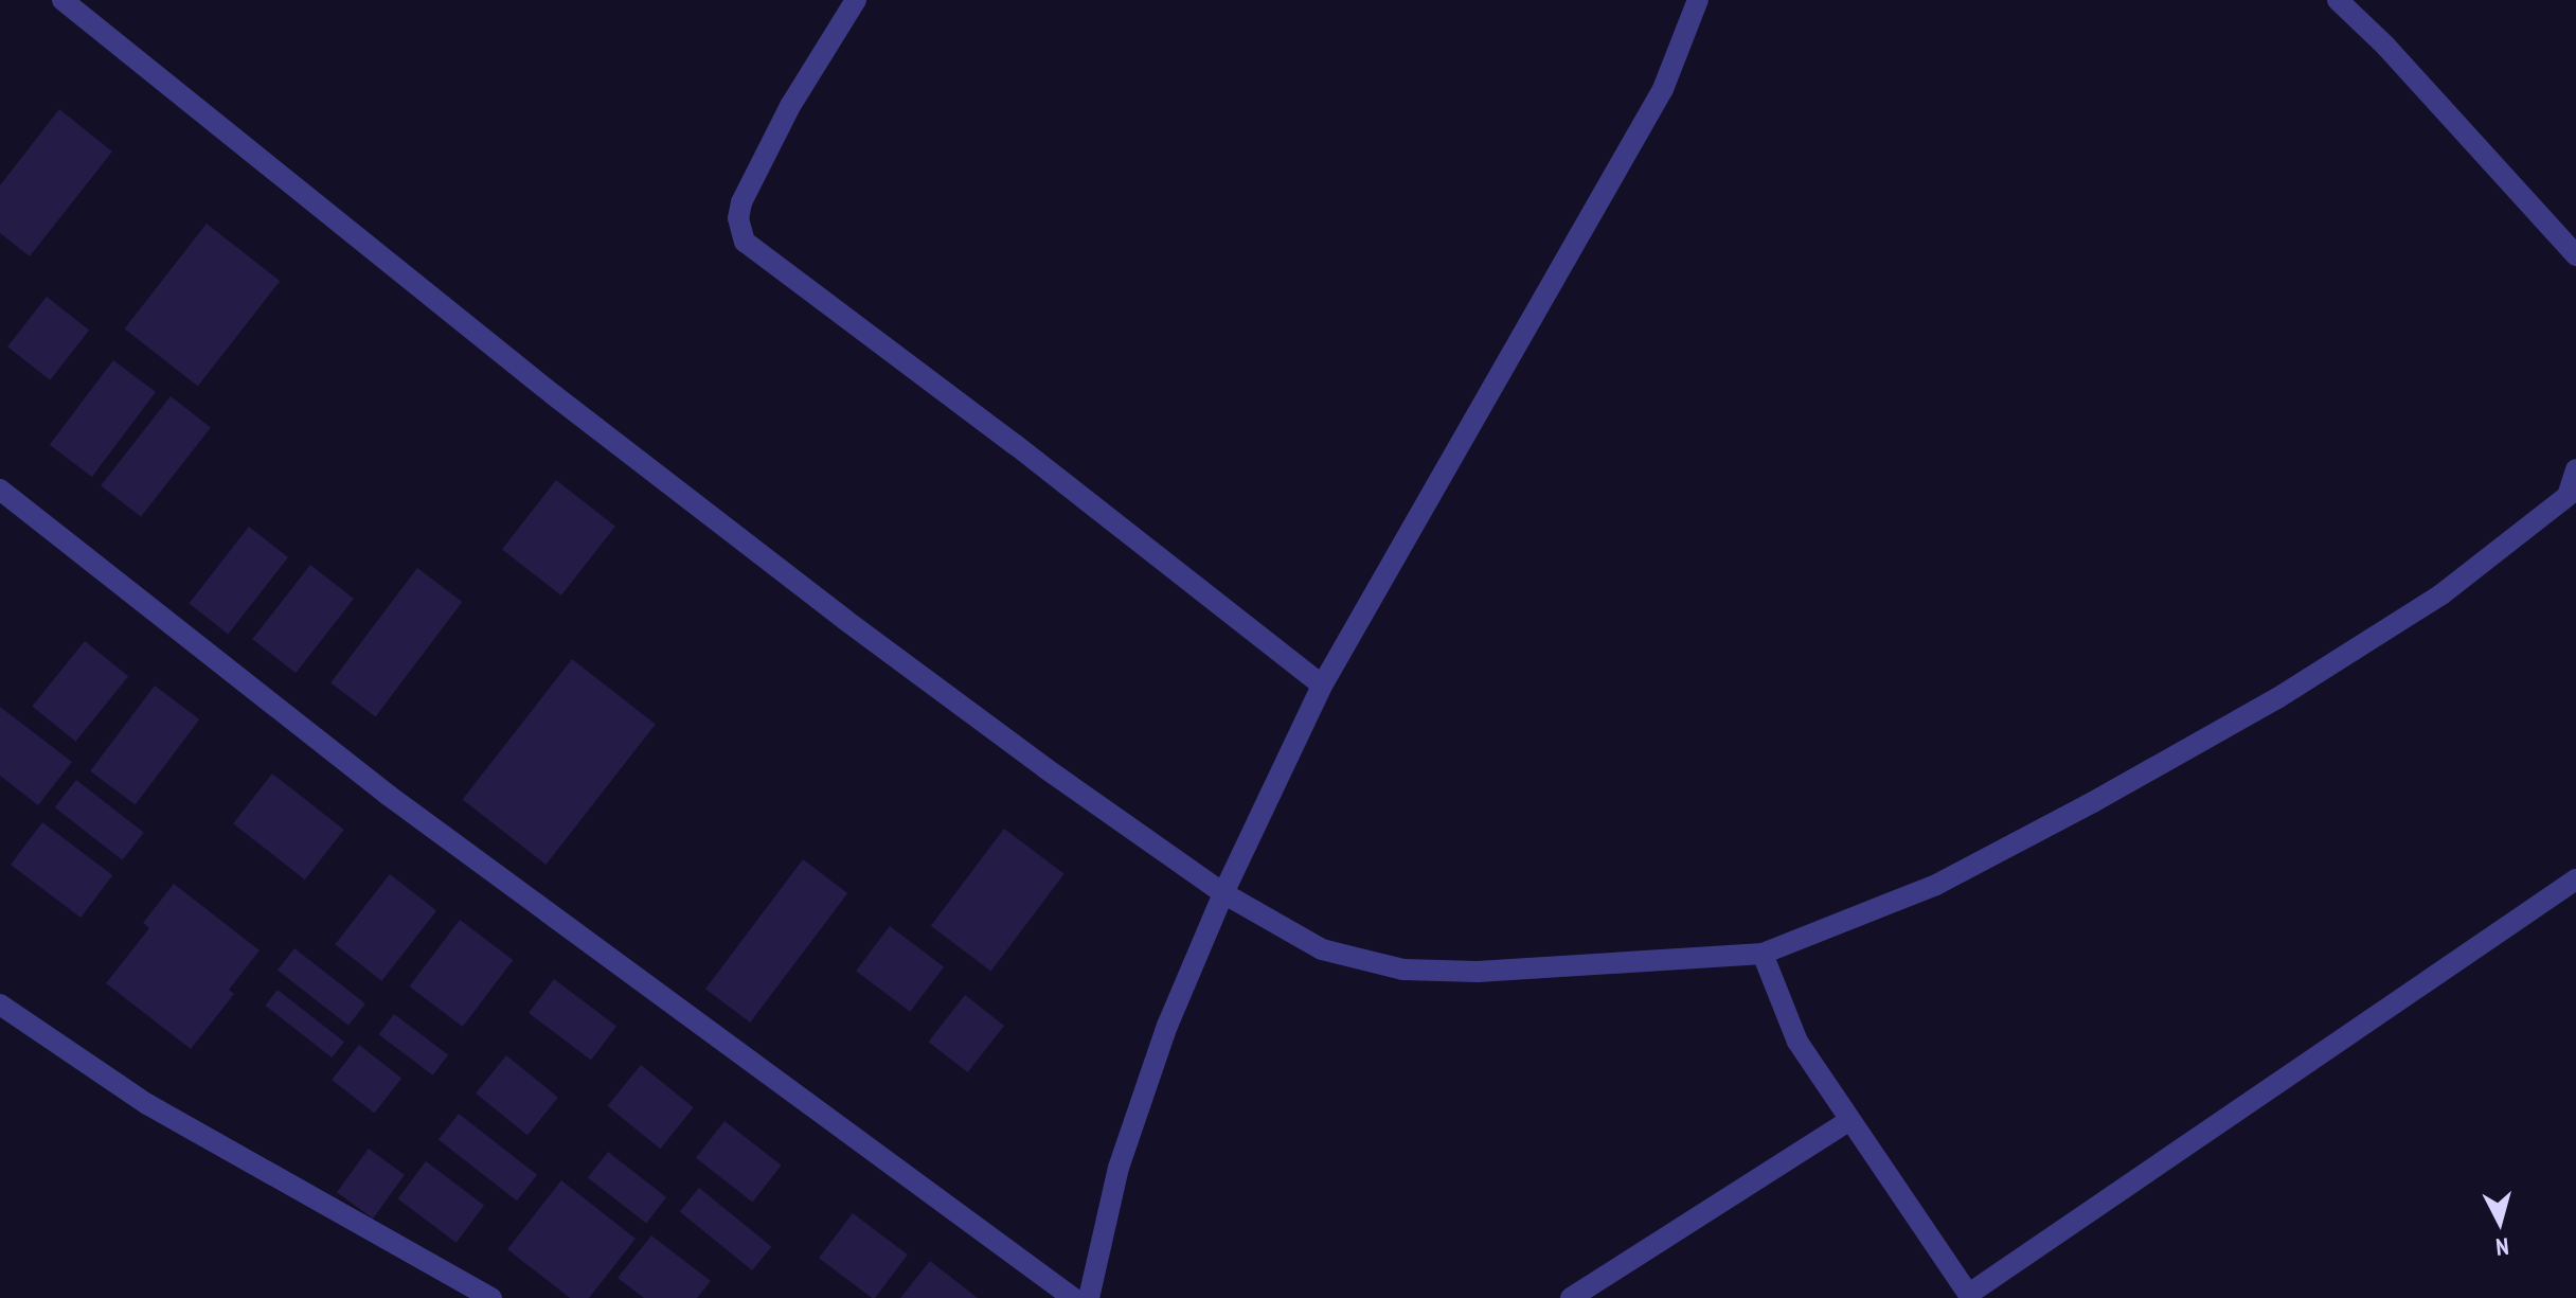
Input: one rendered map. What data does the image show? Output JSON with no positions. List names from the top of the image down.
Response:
{
  "north": "bottom"
}
